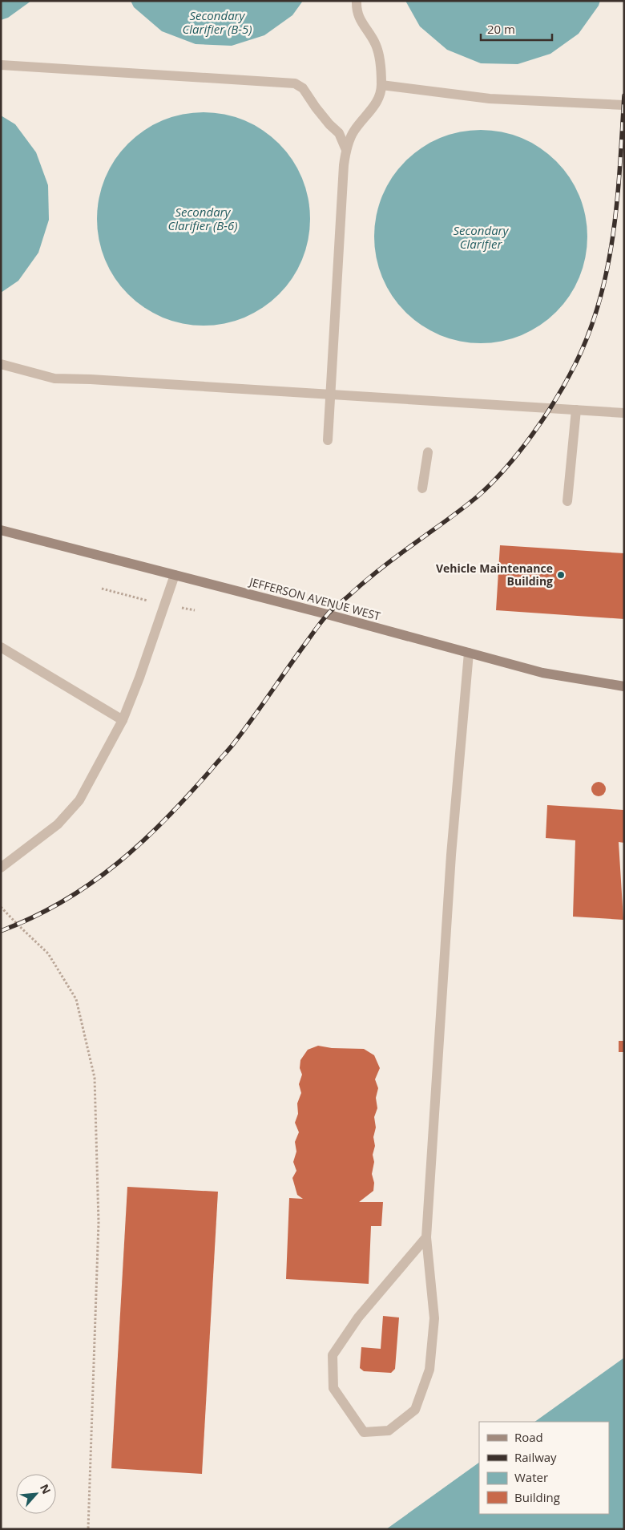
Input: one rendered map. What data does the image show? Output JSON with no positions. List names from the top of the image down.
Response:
{
  "streets": {
    "main road": ["JEFFERSON AVENUE WEST"]
  },
  "water": ["Secondary Clarifier (B-5)", "Secondary Clarifier (B-6)", "Secondary Clarifier"],
  "places": ["Vehicle Maintenance Building"],
  "legend": [
    "Road",
    "Railway",
    "Water",
    "Building"
  ],
  "scale_bar": "20 m",
  "north": "top right"
}
